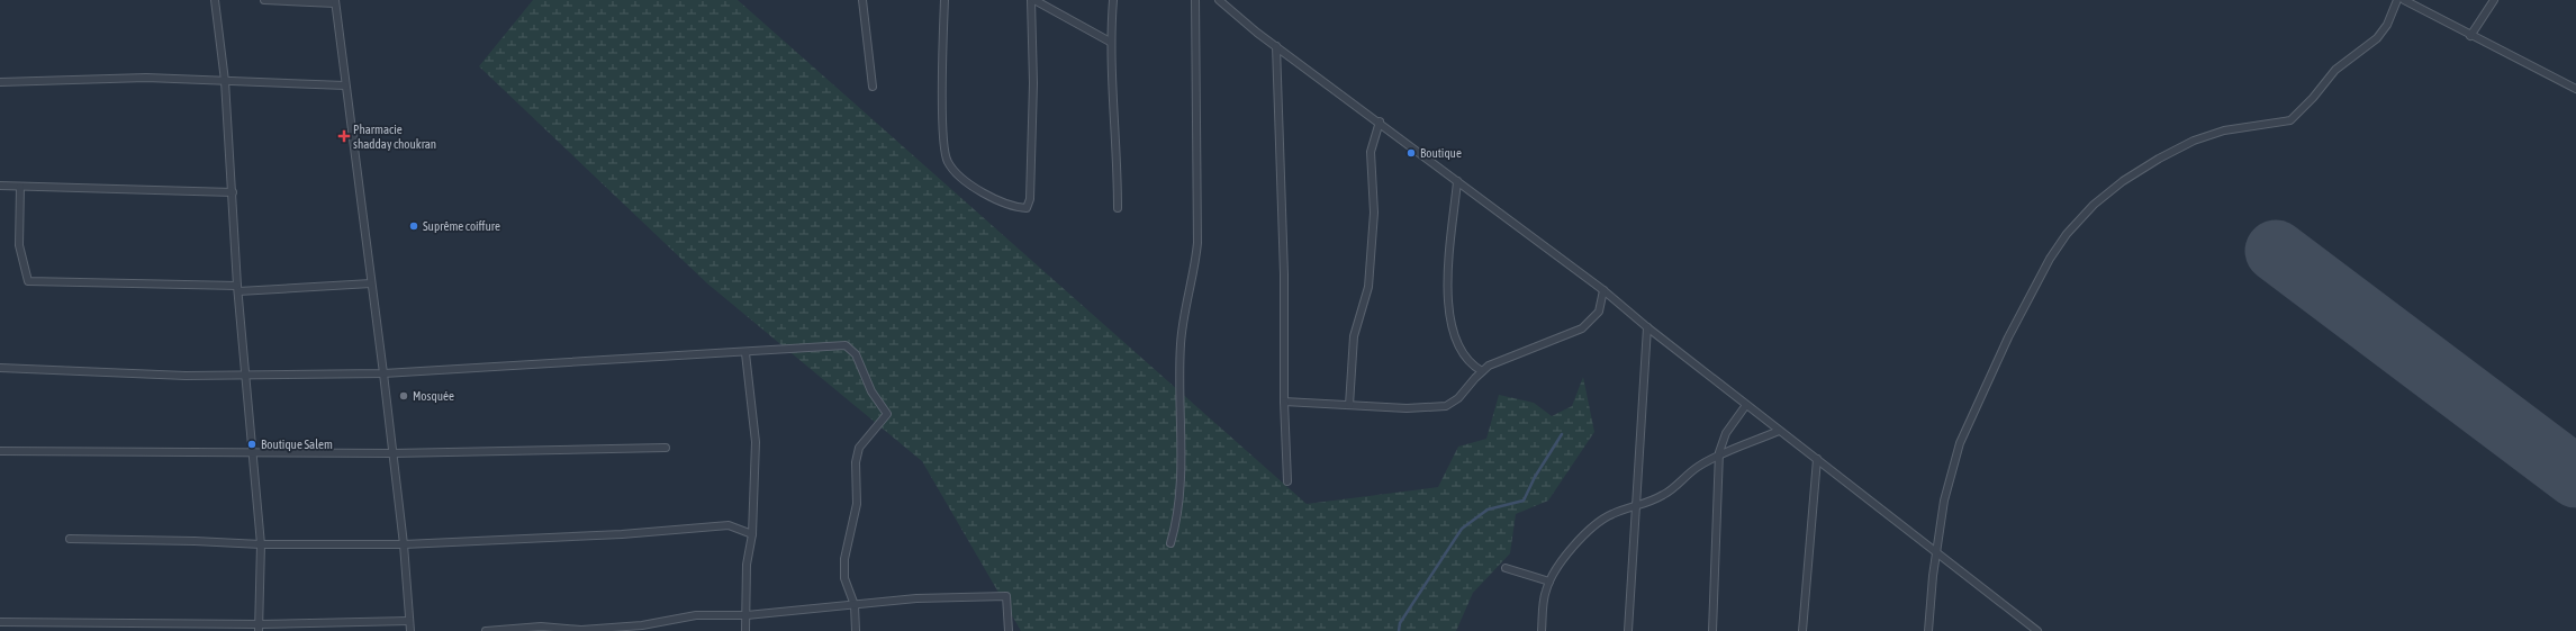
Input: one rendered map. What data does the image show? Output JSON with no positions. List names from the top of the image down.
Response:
{
  "places": {
    "health": ["Pharmacie shadday choukran"],
    "other": [
      "Boutique",
      "Suprême coiffure",
      "Mosquée",
      "Boutique Salem"
    ]
  }
}
